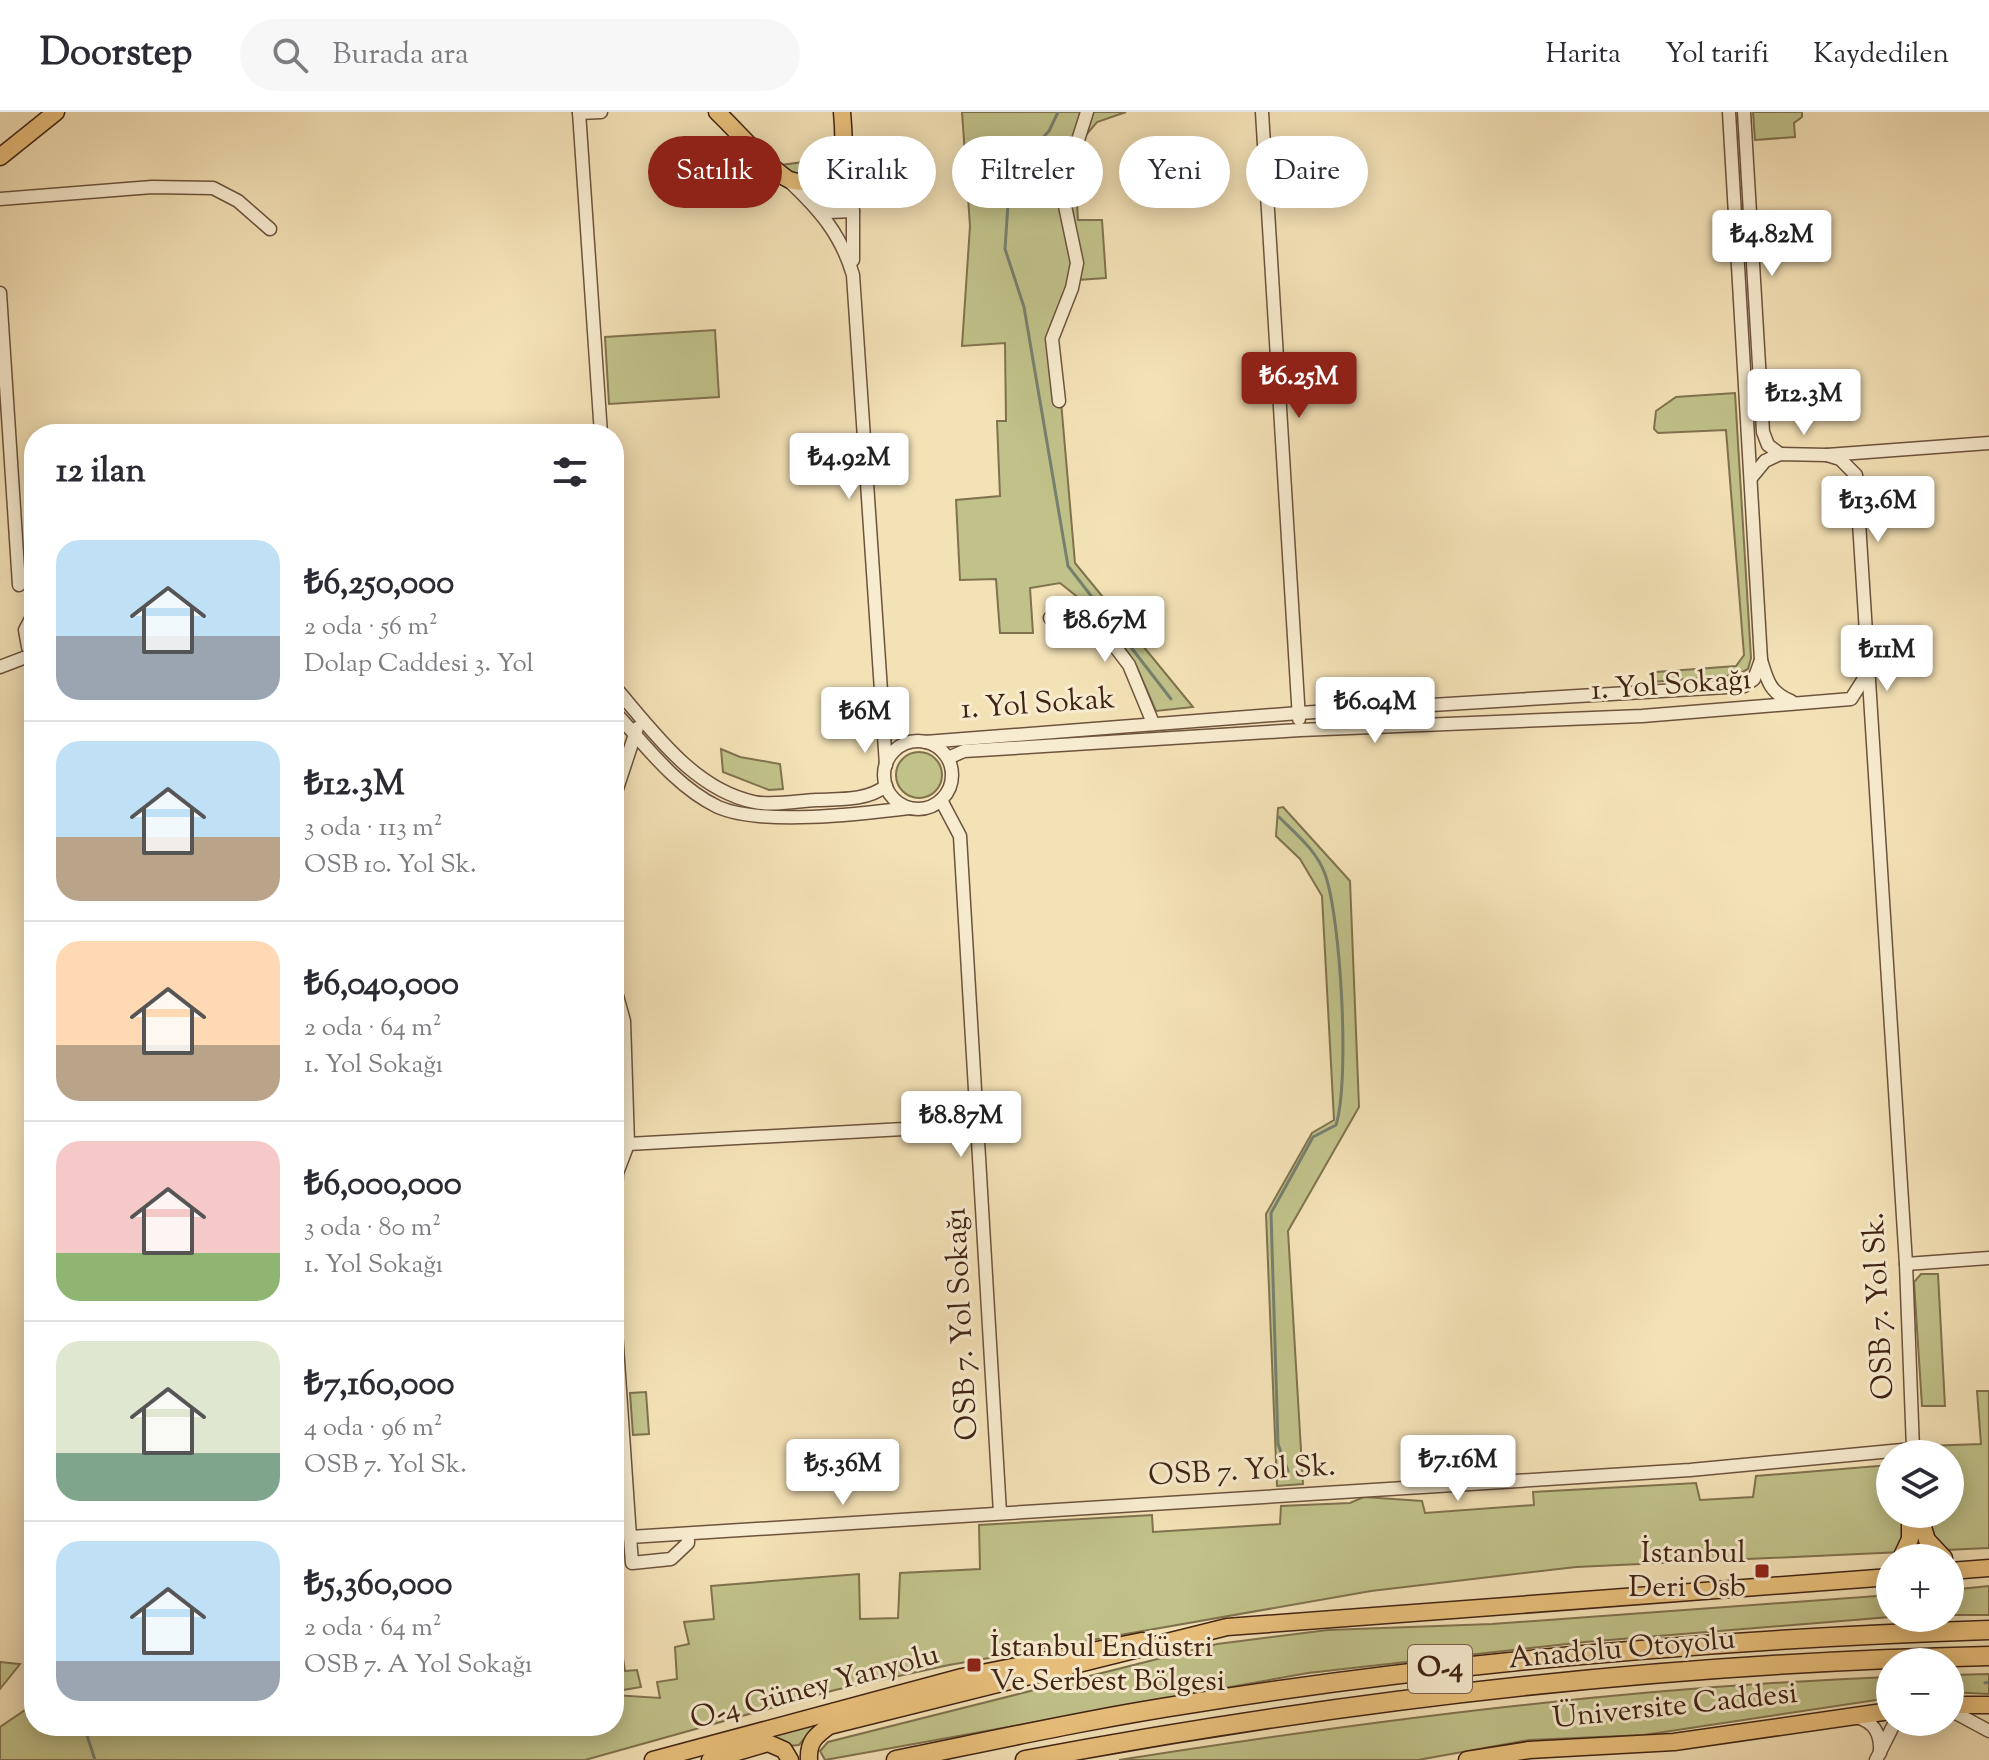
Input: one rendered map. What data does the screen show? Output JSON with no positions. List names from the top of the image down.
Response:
{
  "streets": {
    "highway": ["Anadolu Otoyolu", "O-4"],
    "main road": ["O-4 Güney Yanyolu", "Üniversite Caddesi"],
    "street": [
      "1. Yol Sokağı",
      "1. Yol Sokak",
      "OSB 7. Yol Sk.",
      "OSB 7. Yol Sokağı"
    ]
  },
  "crossings": [
    ["1. Yol Sokağı", "1. Yol Sokak"],
    ["1. Yol Sokağı", "OSB 7. Yol Sokağı"],
    ["1. Yol Sokak", "OSB 7. Yol Sokağı"],
    ["OSB 7. Yol Sk.", "OSB 7. Yol Sokağı"]
  ],
  "places": {
    "transit": ["İstanbul Deri Osb", "İstanbul Endüstri Ve Serbest Bölgesi"]
  },
  "page": {
    "header": "Doorstep",
    "search": "Burada ara",
    "nav": ["Harita", "Yol tarifi", "Kaydedilen"],
    "chip": [
      "Satılık",
      "Kiralık",
      "Filtreler",
      "Yeni",
      "Daire"
    ],
    "price": [
      "₺4.82M",
      "₺6.25M",
      "₺12.3M",
      "₺4.92M",
      "₺13.6M",
      "₺8.67M",
      "₺11M",
      "₺6.04M",
      "₺6M",
      "₺8.87M",
      "₺7.16M",
      "₺5.36M"
    ],
    "heading": "12 ilan",
    "list": [
      {
        "name": "₺6,250,000",
        "note": "2 oda · 56 m² · Dolap Caddesi 3. Yol"
      },
      {
        "name": "₺12.3M",
        "note": "3 oda · 113 m² · OSB 10. Yol Sk."
      },
      {
        "name": "₺6,040,000",
        "note": "2 oda · 64 m² · 1. Yol Sokağı"
      },
      {
        "name": "₺6,000,000",
        "note": "3 oda · 80 m² · 1. Yol Sokağı"
      },
      {
        "name": "₺7,160,000",
        "note": "4 oda · 96 m² · OSB 7. Yol Sk."
      },
      {
        "name": "₺5,360,000",
        "note": "2 oda · 64 m² · OSB 7. A Yol Sokağı"
      }
    ],
    "map_buttons": ["+", "−"]
  }
}
